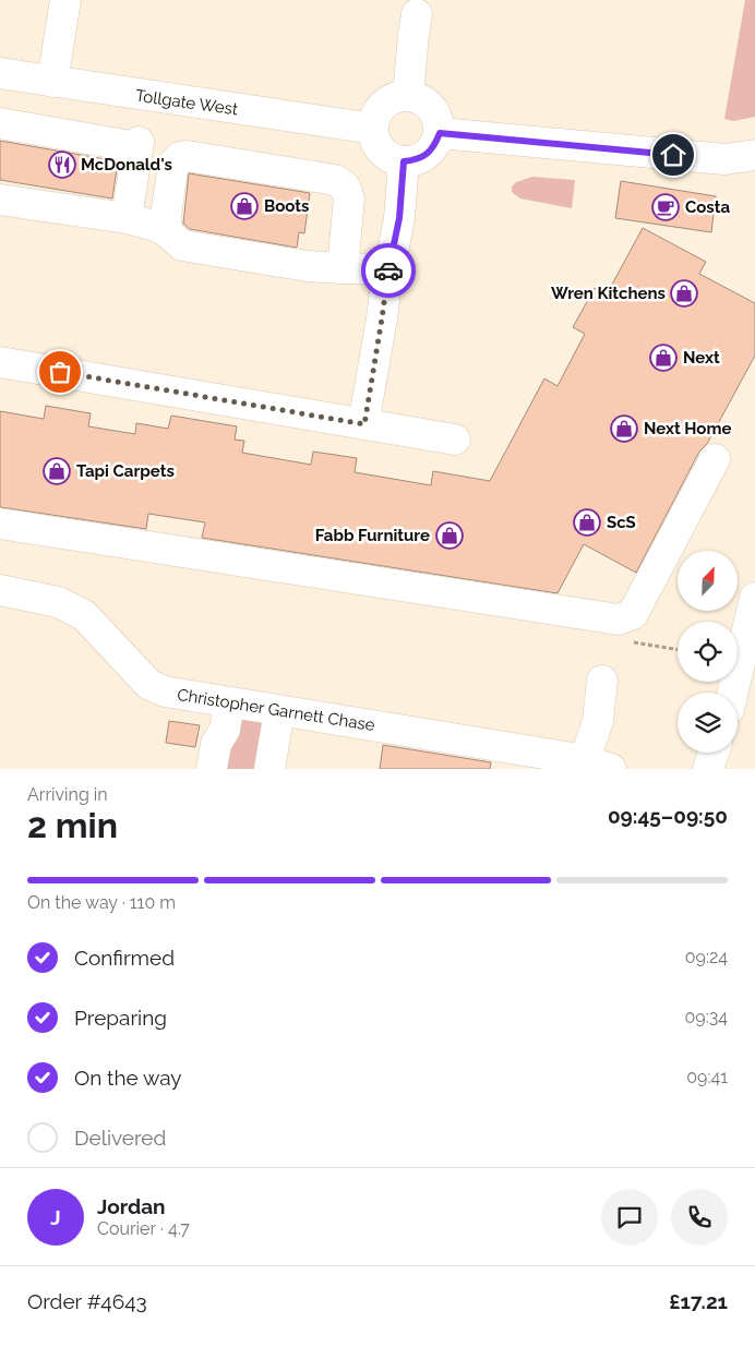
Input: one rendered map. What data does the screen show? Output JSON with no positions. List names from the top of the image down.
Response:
{
  "streets": {
    "street": ["Tollgate West", "Christopher Garnett Chase"]
  },
  "places": {
    "restaurant": ["McDonald's"],
    "shop": [
      "Boots",
      "Wren Kitchens",
      "Next",
      "Next Home",
      "Tapi Carpets",
      "ScS",
      "Fabb Furniture"
    ],
    "cafe": ["Costa"]
  },
  "north": "top right",
  "page": {
    "heading": ["2 min", "Arriving in", "09:45–09:50"],
    "panel": [
      "Jordan",
      "Courier · 4.7",
      "Order #4643",
      "£17.21"
    ],
    "bar": "On the way · 110 m",
    "list": [
      ["Confirmed", "09:24"],
      ["Preparing", "09:34"],
      ["On the way", "09:41"],
      "Delivered"
    ],
    "round": "J"
  }
}
